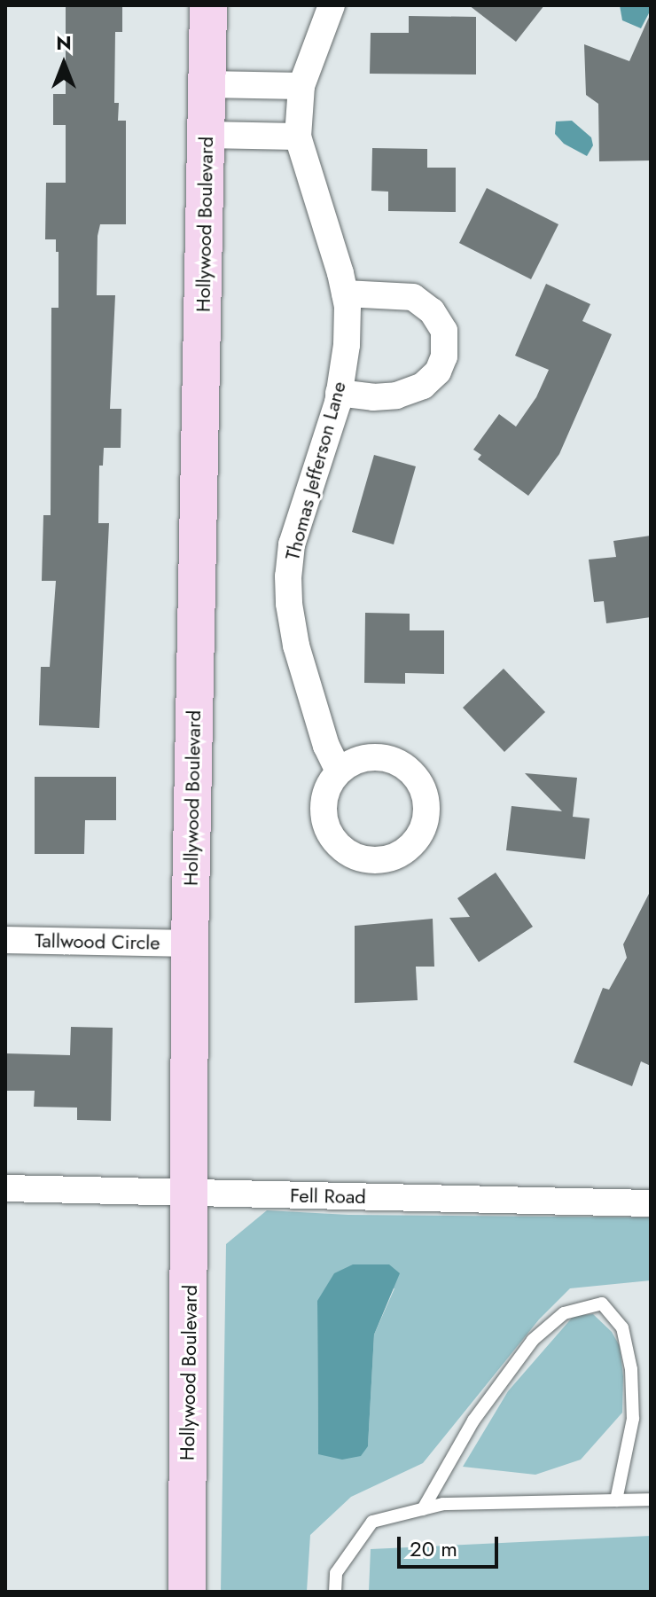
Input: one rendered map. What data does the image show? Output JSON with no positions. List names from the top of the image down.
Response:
{
  "streets": {
    "street": [
      "Hollywood Boulevard",
      "Thomas Jefferson Lane",
      "Tallwood Circle",
      "Fell Road"
    ]
  },
  "crossings": [
    ["Hollywood Boulevard", "Tallwood Circle"],
    ["Hollywood Boulevard", "Fell Road"]
  ],
  "scale_bar": "20 m",
  "north": "top"
}
